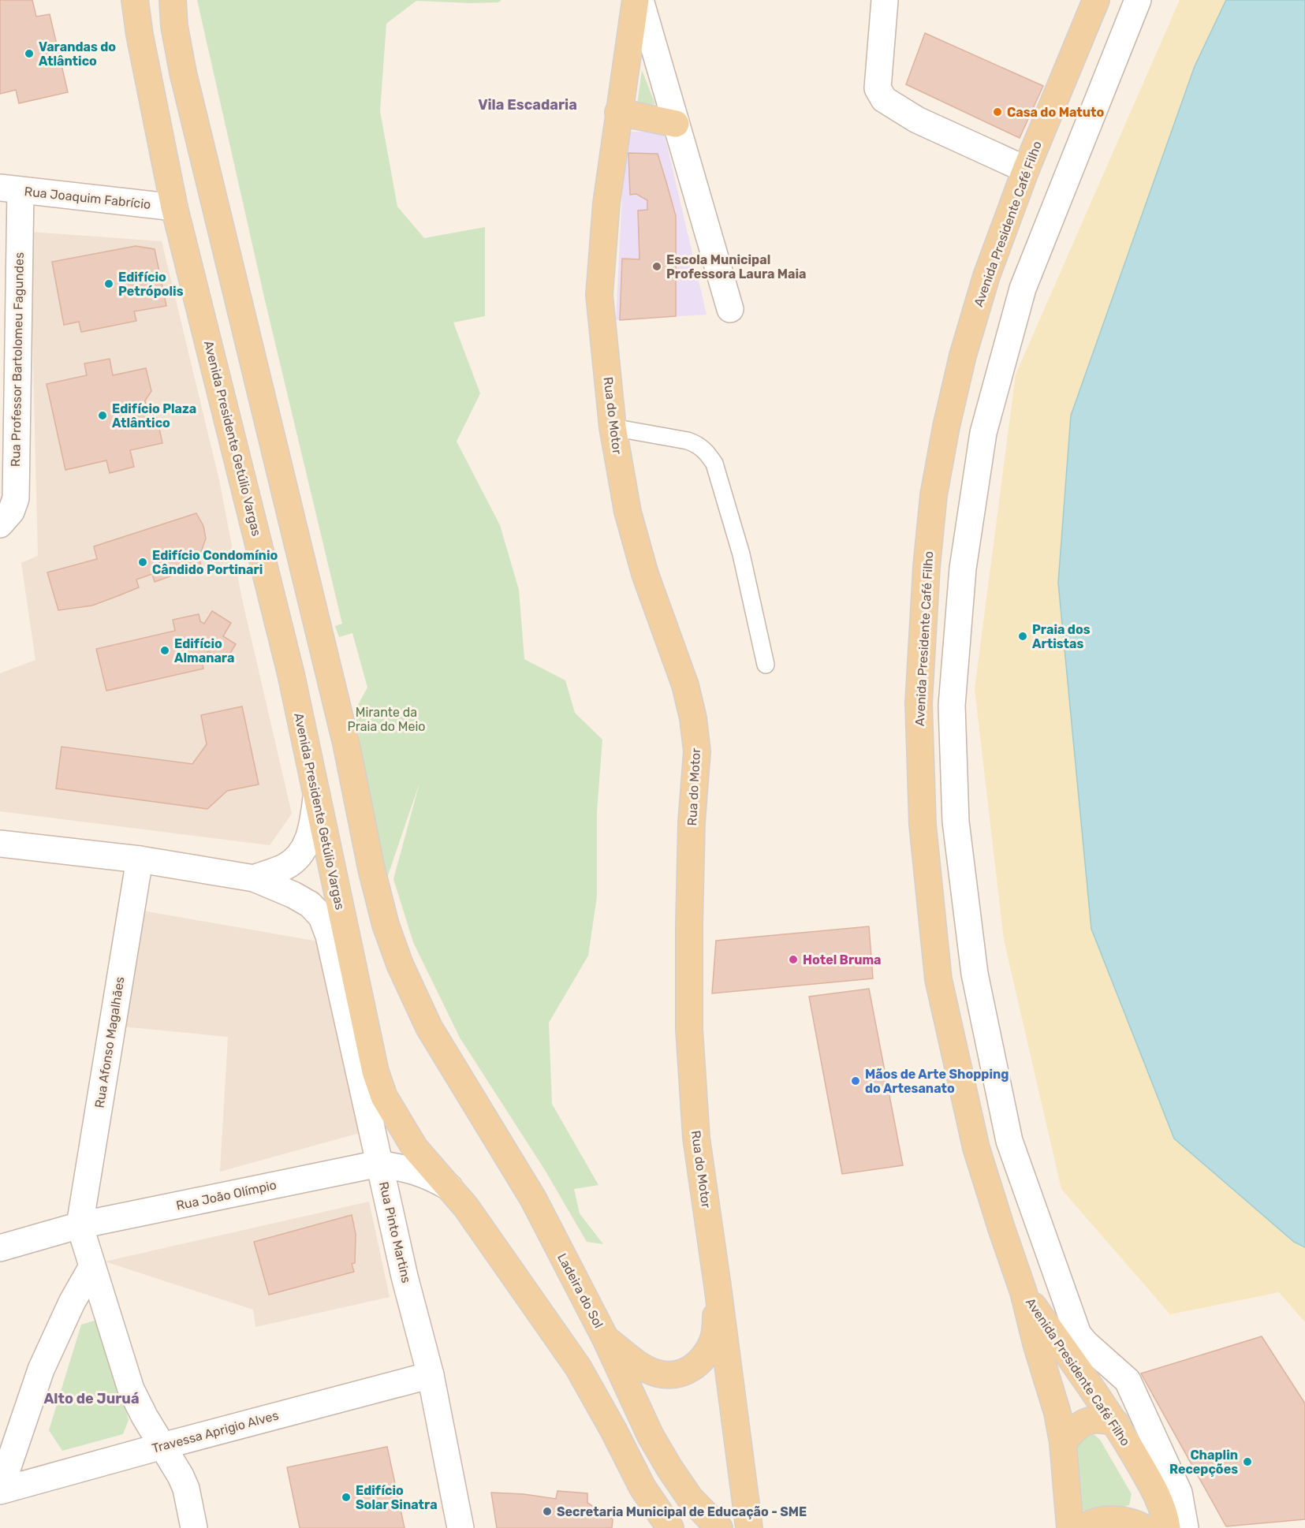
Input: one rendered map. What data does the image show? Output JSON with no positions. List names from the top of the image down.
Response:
{
  "streets": {
    "main road": [
      "Avenida Presidente Café Filho",
      "Rua do Motor",
      "Avenida Presidente Getúlio Vargas",
      "Ladeira do Sol"
    ],
    "street": [
      "Rua Joaquim Fabrício",
      "Rua Professor Bartolomeu Fagundes",
      "Rua Afonso Magalhães",
      "Rua João Olímpio",
      "Rua Pinto Martins",
      "Travessa Aprigio Alves"
    ]
  },
  "crossings": [
    ["Rua Joaquim Fabrício", "Rua Professor Bartolomeu Fagundes"],
    ["Rua Joaquim Fabrício", "Avenida Presidente Getúlio Vargas"],
    ["Avenida Presidente Getúlio Vargas", "Rua João Olímpio"],
    ["Rua Afonso Magalhães", "Rua João Olímpio"],
    ["Rua Afonso Magalhães", "Rua Pinto Martins"],
    ["Rua João Olímpio", "Rua Pinto Martins"],
    ["Rua Pinto Martins", "Travessa Aprigio Alves"]
  ],
  "districts": ["Vila Escadaria", "Alto de Juruá"],
  "parks": ["Mirante da Praia do Meio"],
  "places": [
    "Varandas do Atlântico",
    "Casa do Matuto",
    "Escola Municipal Professora Laura Maia",
    "Edifício Petrópolis",
    "Edifício Plaza Atlântico",
    "Edifício Condomínio Cândido Portinari",
    "Praia dos Artistas",
    "Edifício Almanara",
    "Hotel Bruma",
    "Mãos de Arte Shopping do Artesanato",
    "Chaplin Recepções",
    "Edifício Solar Sinatra",
    "Secretaria Municipal de Educação - SME"
  ]
}
